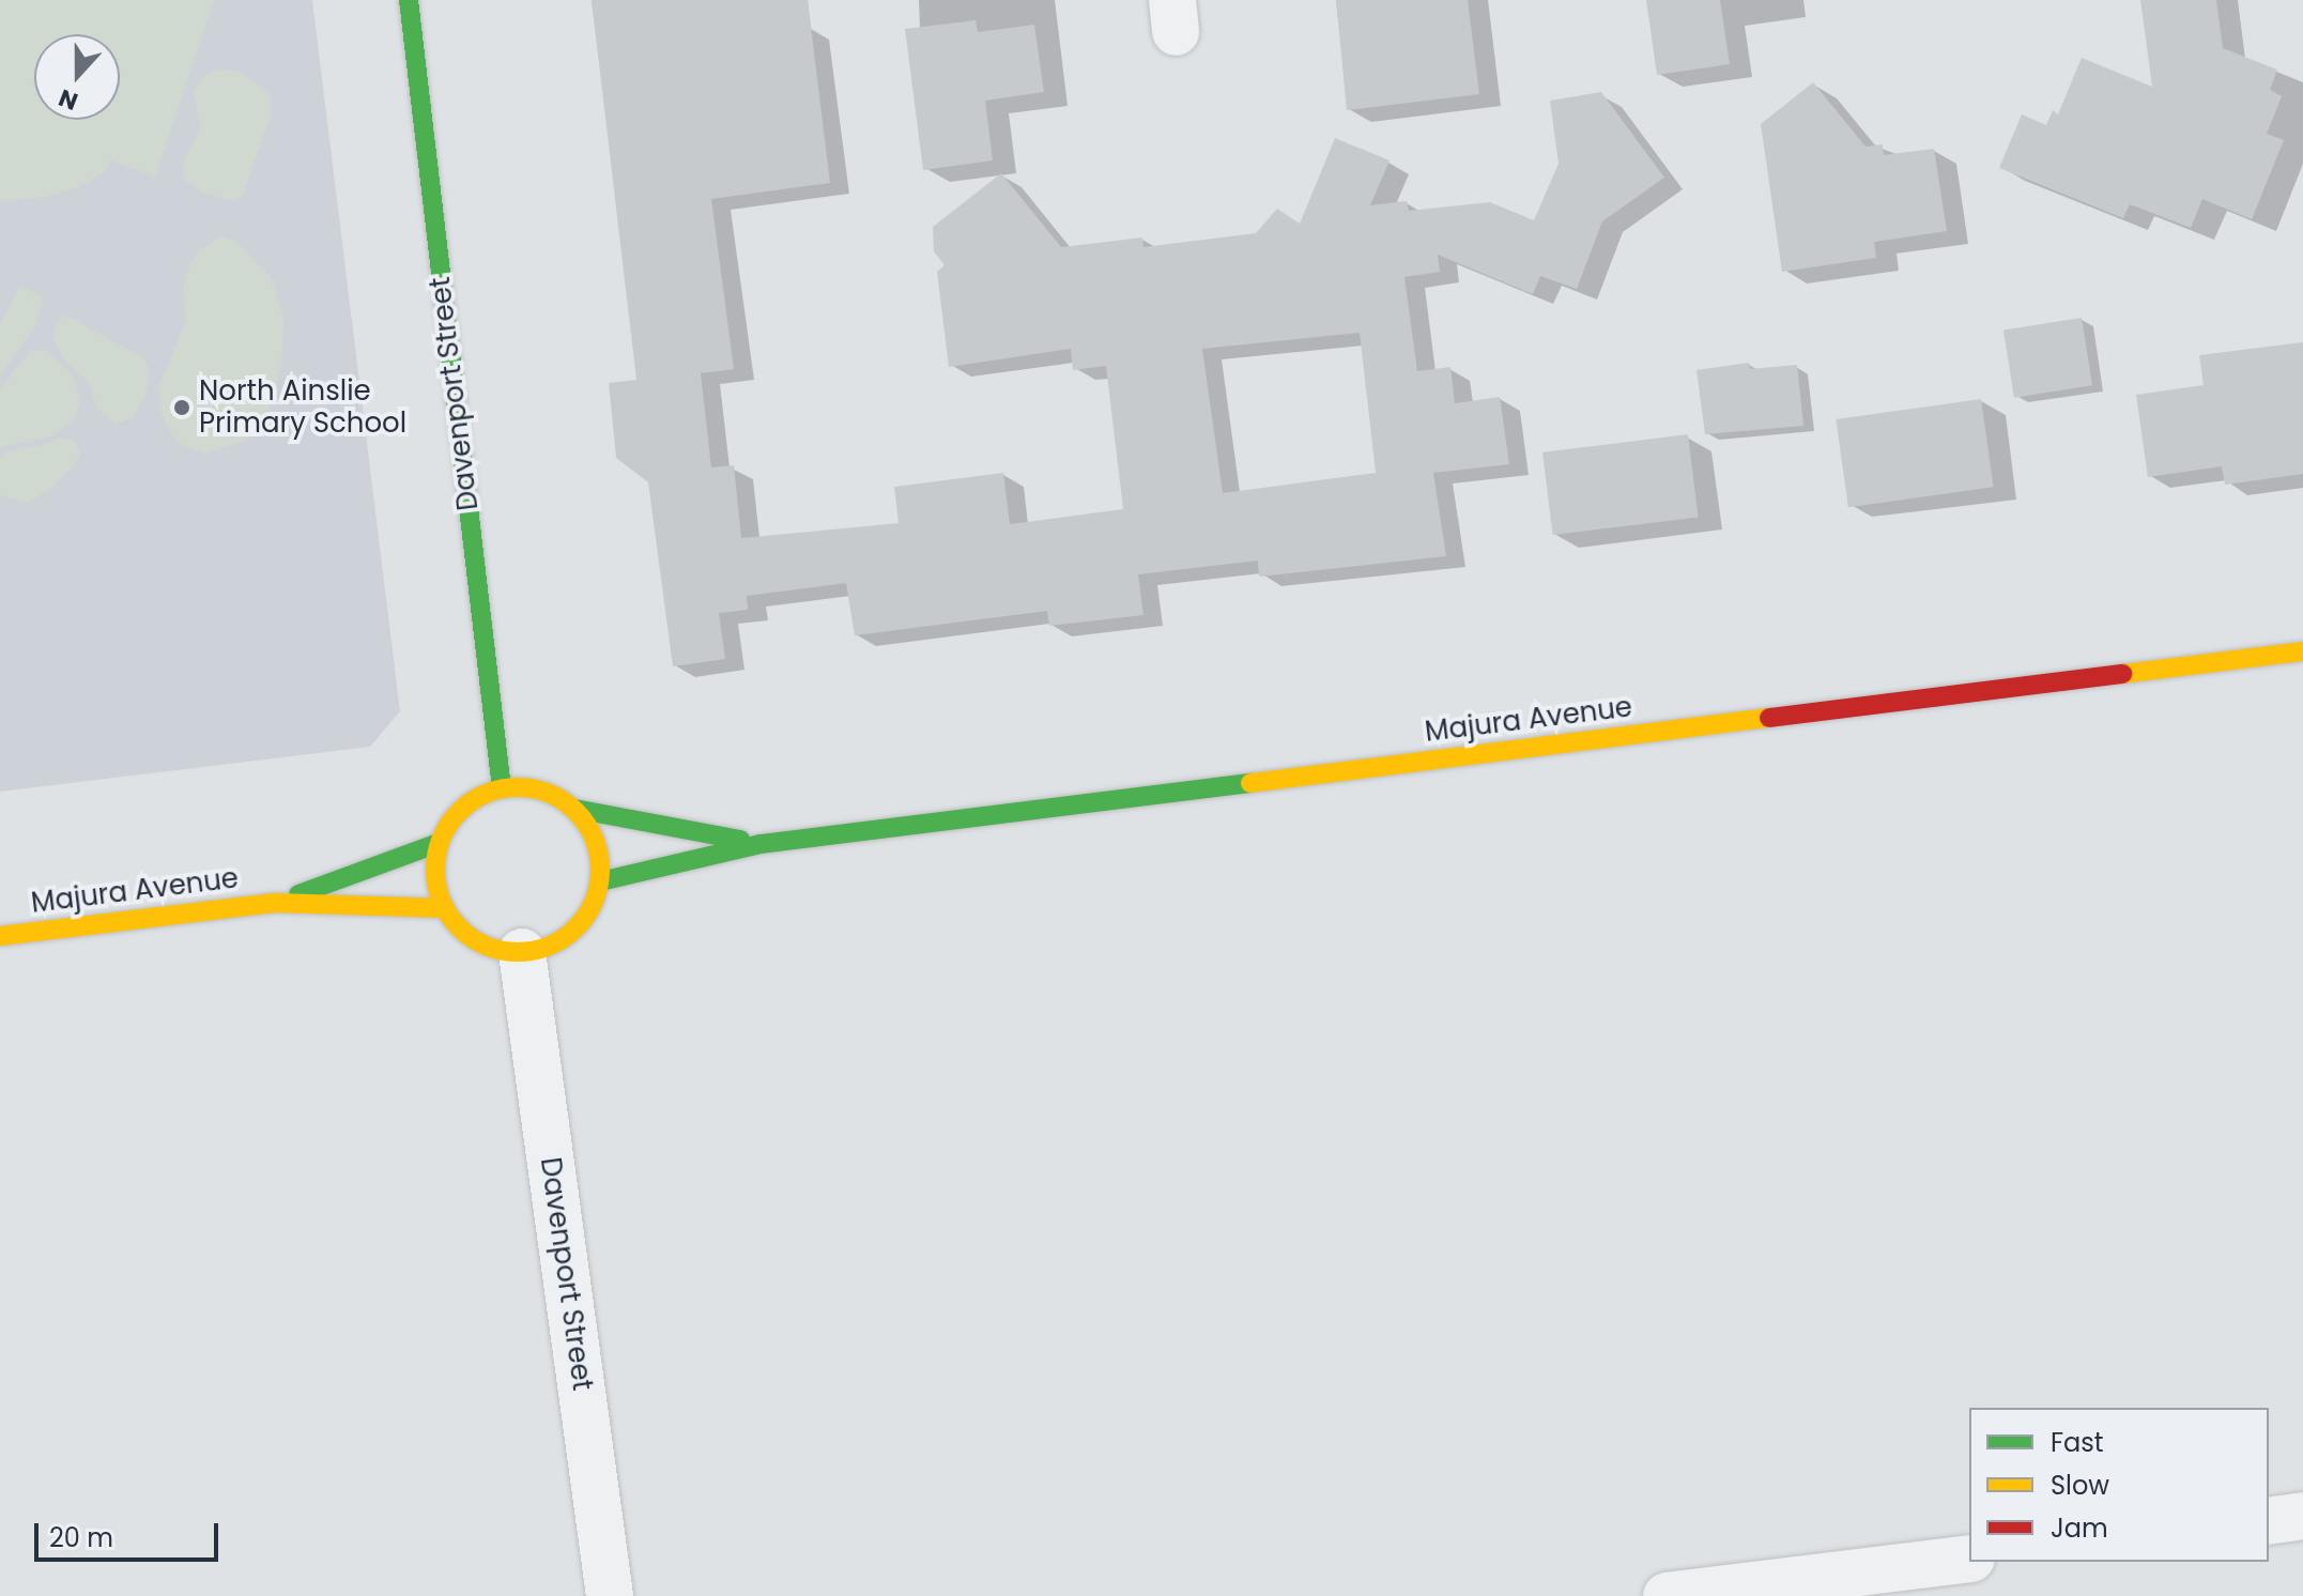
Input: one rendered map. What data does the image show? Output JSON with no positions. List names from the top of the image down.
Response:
{
  "streets": {
    "main road": ["Davenport Street", "Majura Avenue"]
  },
  "crossings": [
    ["Davenport Street", "Majura Avenue"]
  ],
  "places": ["North Ainslie Primary School"],
  "legend": ["Fast", "Slow", "Jam"],
  "scale_bar": "20 m",
  "north": "bottom"
}
